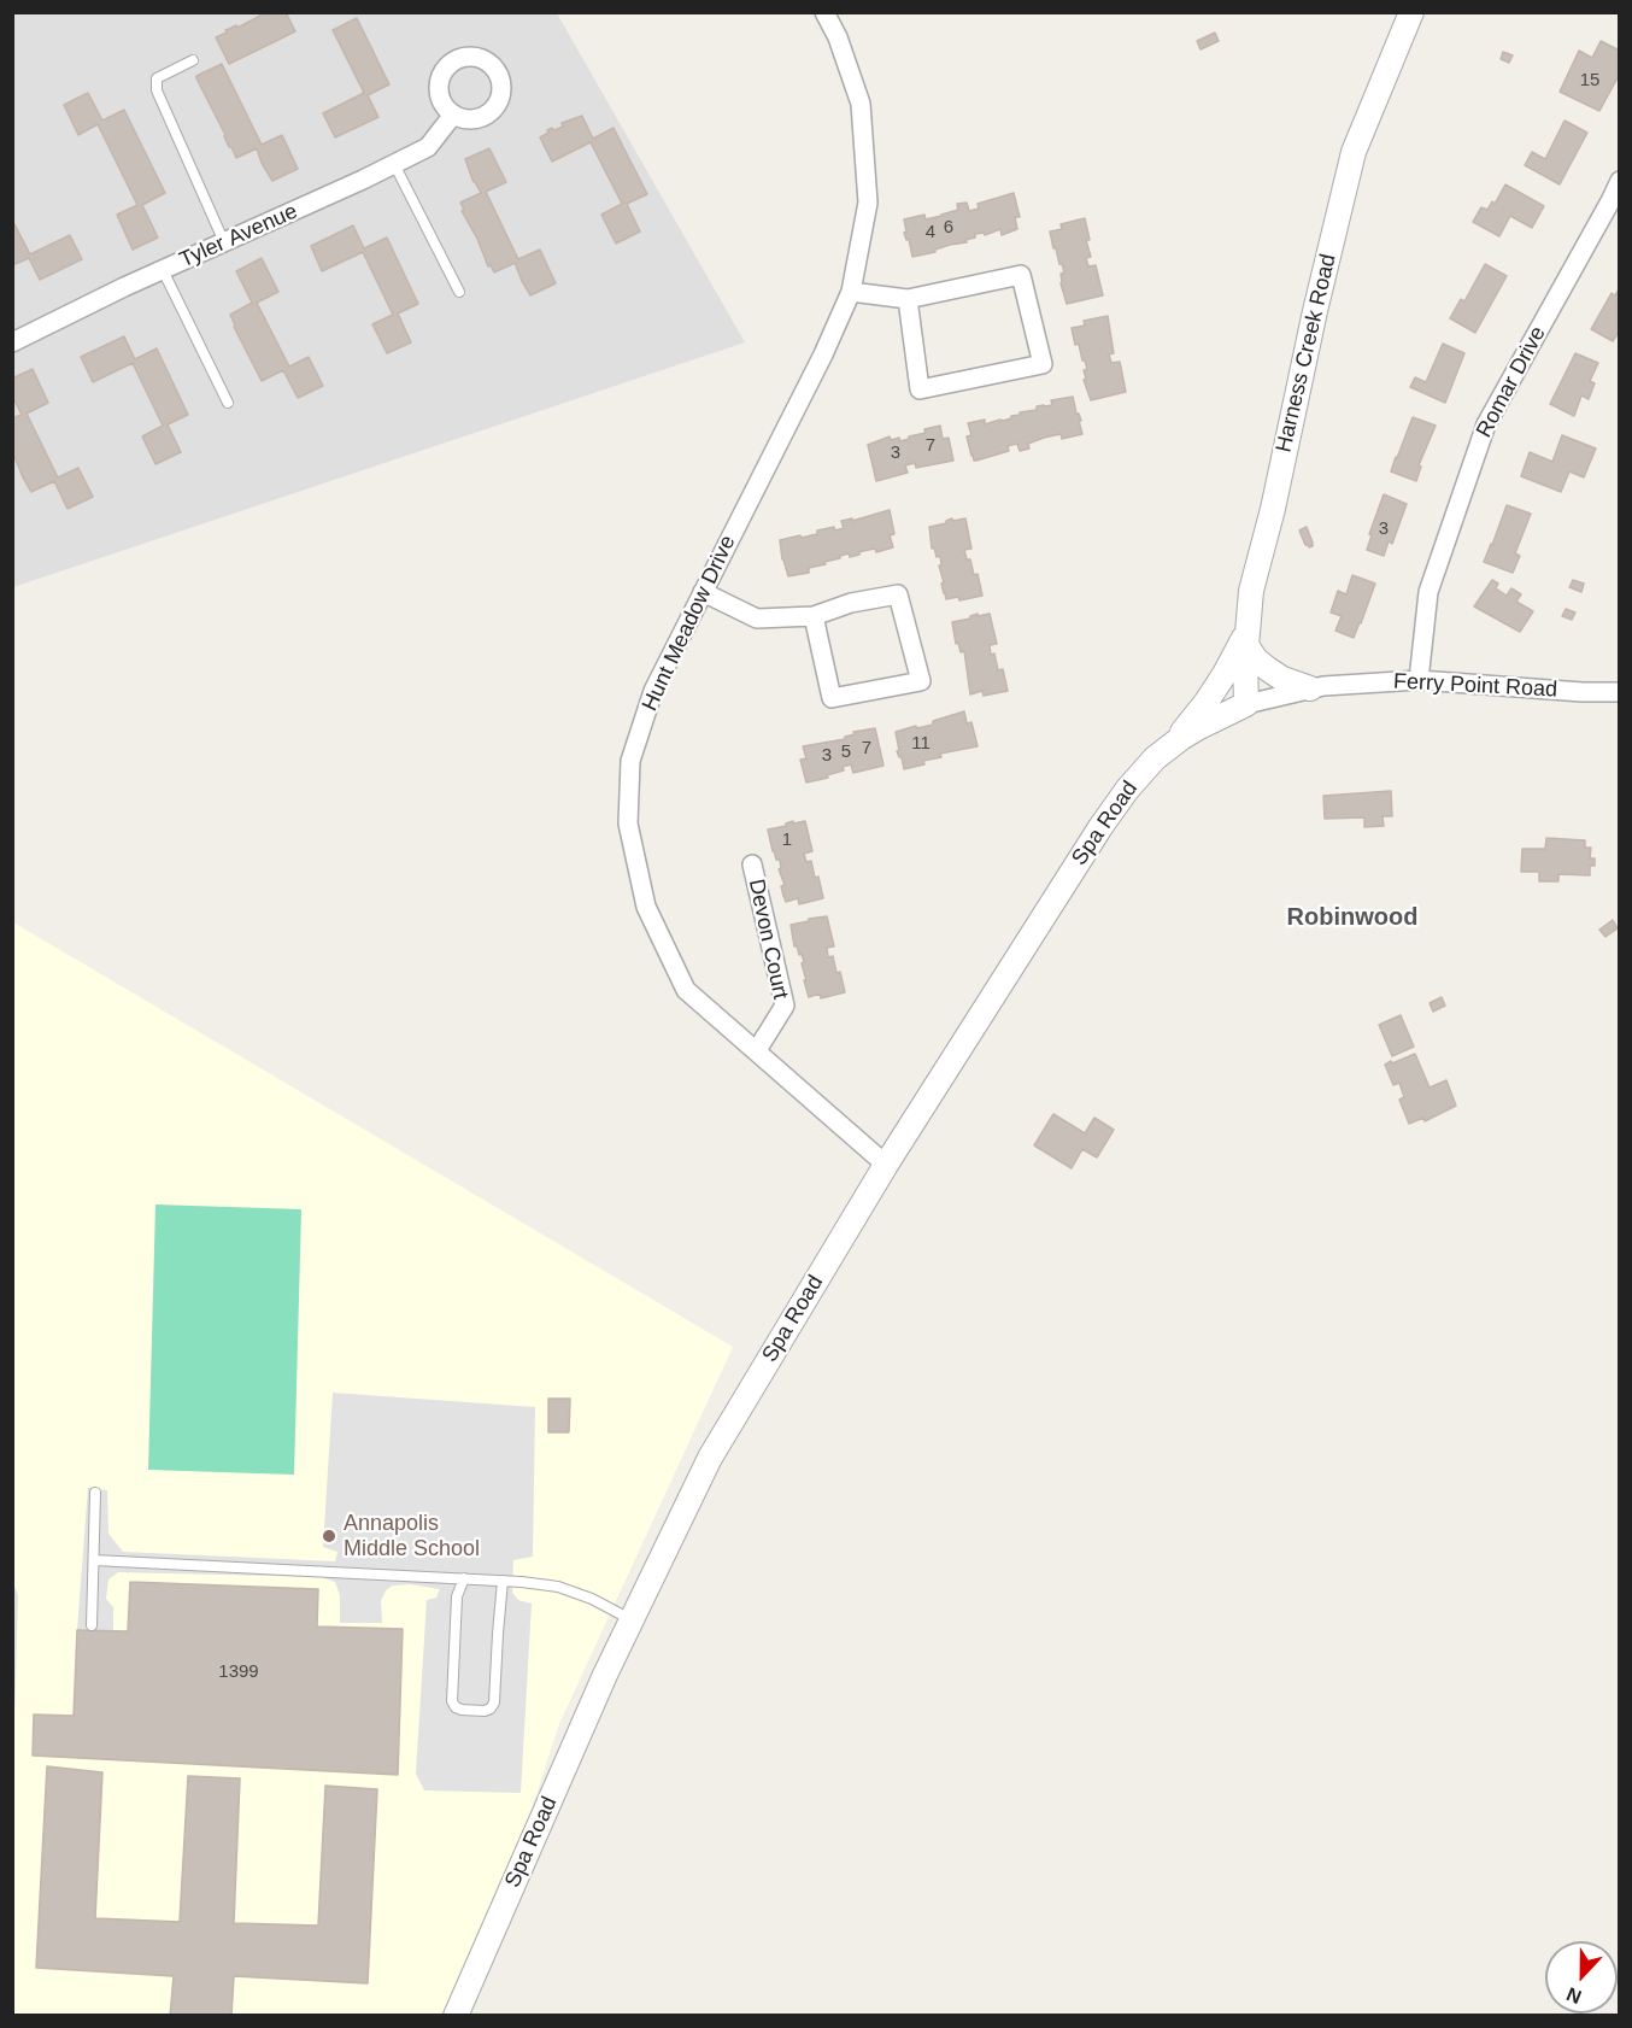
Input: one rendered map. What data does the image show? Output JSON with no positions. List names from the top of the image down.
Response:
{
  "streets": {
    "street": [
      "Tyler Avenue",
      "Harness Creek Road",
      "Romar Drive",
      "Hunt Meadow Drive",
      "Ferry Point Road",
      "Spa Road",
      "Devon Court"
    ]
  },
  "crossings": [
    ["Harness Creek Road", "Ferry Point Road"],
    ["Harness Creek Road", "Spa Road"],
    ["Romar Drive", "Ferry Point Road"],
    ["Hunt Meadow Drive", "Spa Road"],
    ["Hunt Meadow Drive", "Devon Court"],
    ["Ferry Point Road", "Spa Road"]
  ],
  "districts": ["Robinwood"],
  "places": ["Annapolis Middle School"],
  "house_numbers": [
    "15",
    "6",
    "4",
    "7",
    "3",
    "3",
    "11",
    "7",
    "5",
    "3",
    "1",
    "1399"
  ],
  "north": "bottom"
}
